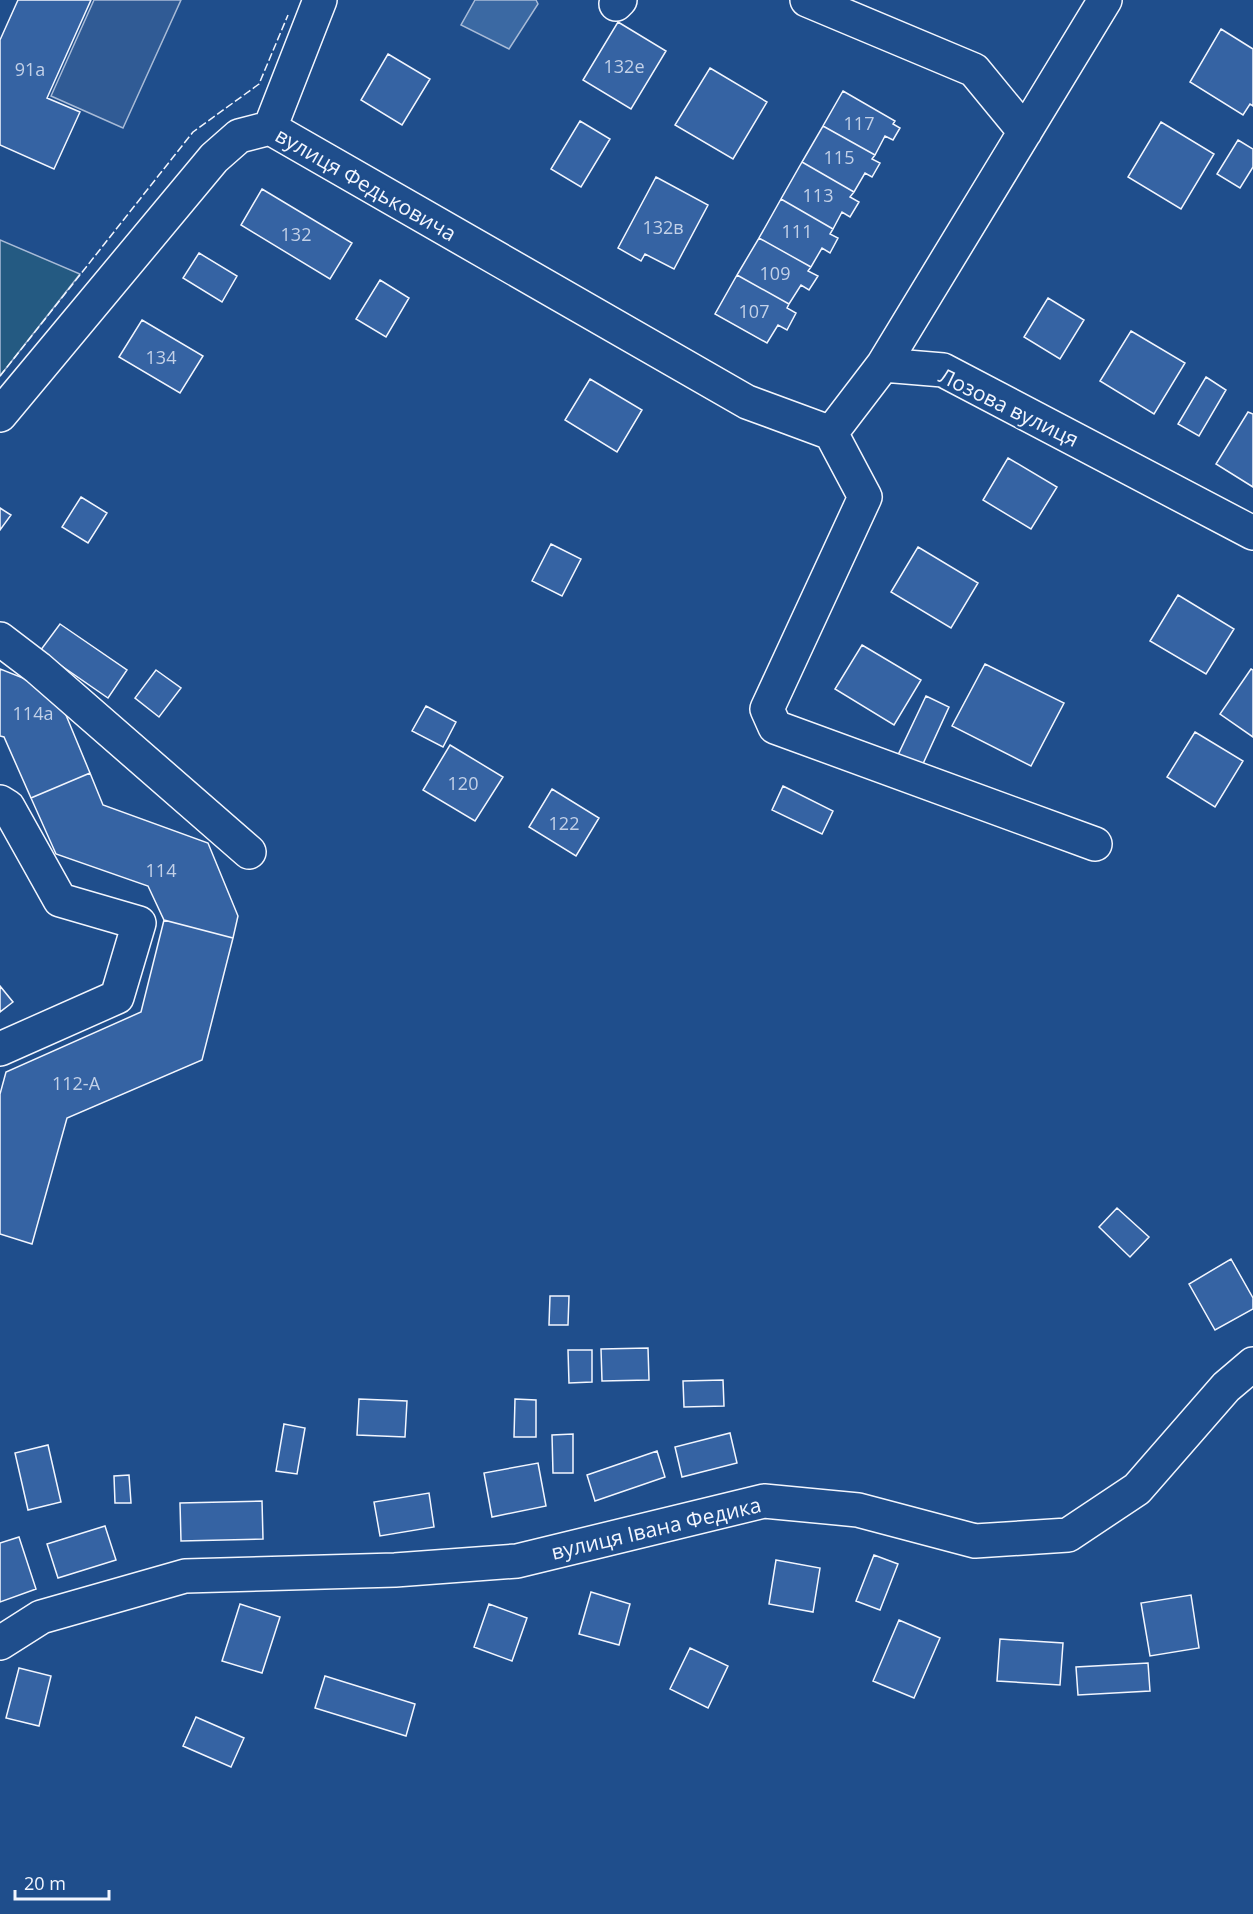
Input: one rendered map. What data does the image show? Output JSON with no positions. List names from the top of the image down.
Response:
{
  "streets": {
    "street": ["вулиця Федьковича", "Лозова вулиця", "вулиця Івана Федика"]
  },
  "house_numbers": [
    "132е",
    "91а",
    "117",
    "115",
    "113",
    "132в",
    "111",
    "132",
    "109",
    "107",
    "134",
    "114а",
    "120",
    "122",
    "114",
    "112-А"
  ],
  "scale_bar": "20 m"
}
